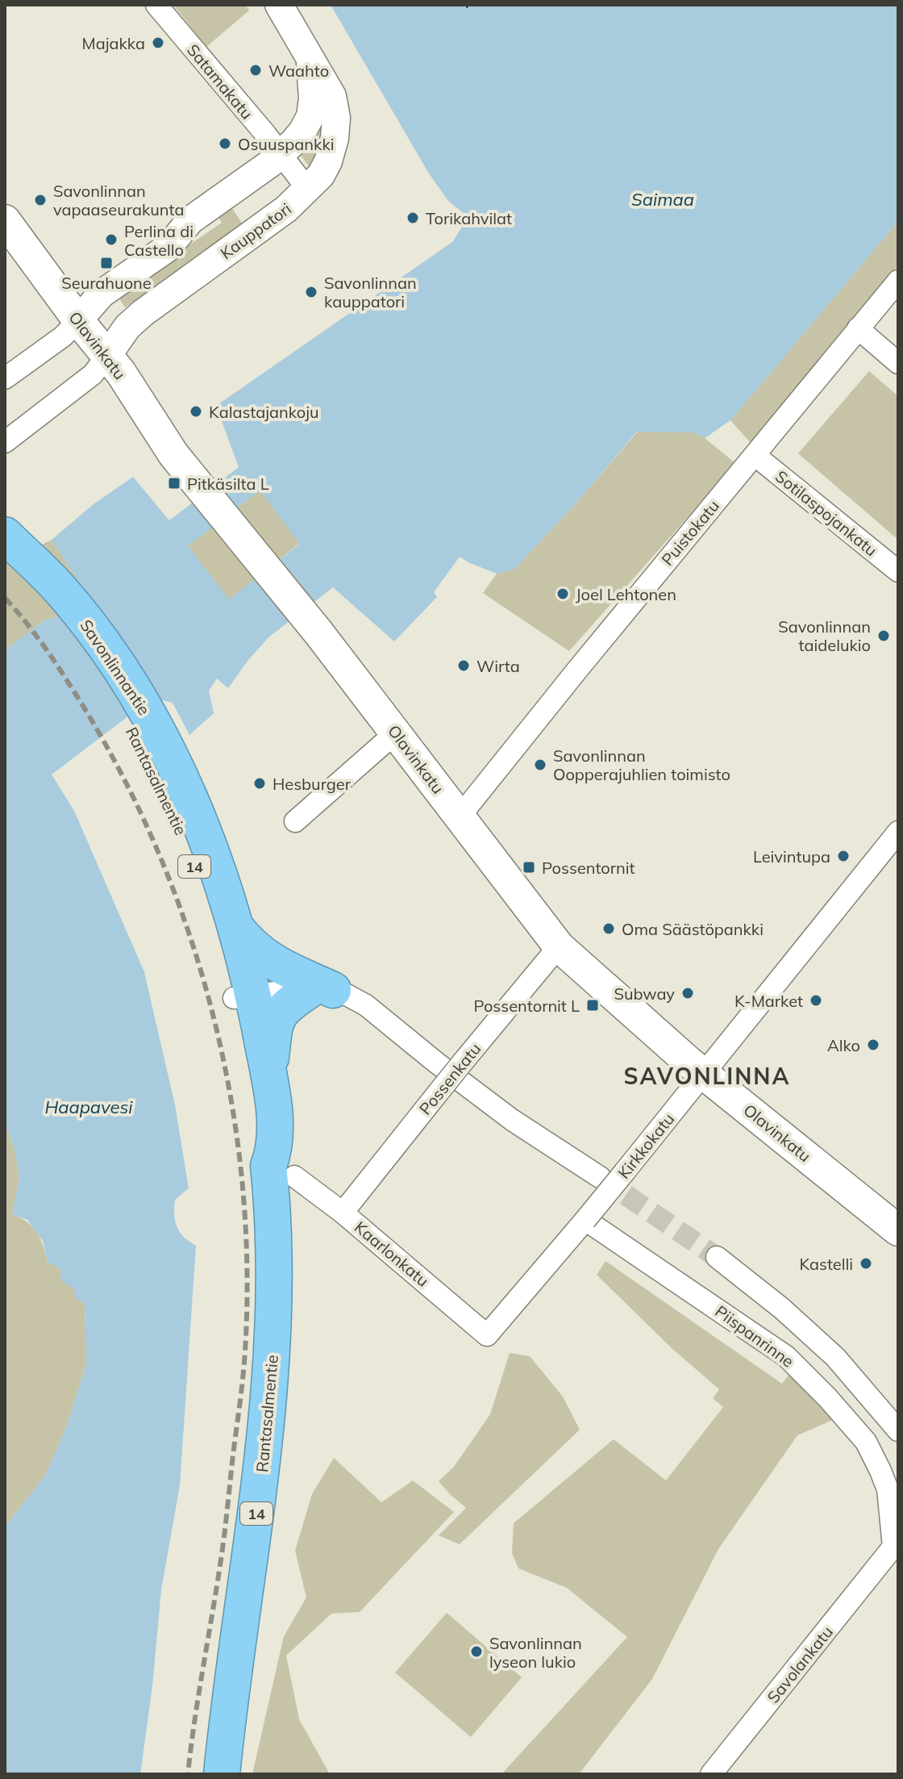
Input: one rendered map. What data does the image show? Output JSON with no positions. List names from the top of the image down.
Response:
{
  "streets": {
    "highway": ["Savonlinnantie", "Rantasalmentie", "14"],
    "main road": ["Olavinkatu"],
    "street": [
      "Satamakatu",
      "Kauppatori",
      "Sotilaspojankatu",
      "Puistokatu",
      "Possenkatu",
      "Kirkkokatu",
      "Kaarlonkatu",
      "Piispanrinne",
      "Savolankatu"
    ]
  },
  "crossings": [
    ["Satamakatu", "Kauppatori"],
    ["Kauppatori", "Olavinkatu"],
    ["Olavinkatu", "Puistokatu"],
    ["Olavinkatu", "Possenkatu"],
    ["Olavinkatu", "Kirkkokatu"],
    ["Sotilaspojankatu", "Puistokatu"],
    ["Savonlinnantie", "Rantasalmentie"],
    ["Rantasalmentie", "Kaarlonkatu"],
    ["Possenkatu", "Kaarlonkatu"],
    ["Kirkkokatu", "Kaarlonkatu"],
    ["Kirkkokatu", "Piispanrinne"],
    ["Piispanrinne", "Savolankatu"]
  ],
  "districts": ["SAVONLINNA"],
  "water": ["Saimaa", "Haapavesi"],
  "places": {
    "other": [
      "Majakka",
      "Waahto",
      "Osuuspankki",
      "Savonlinnan vapaaseurakunta",
      "Torikahvilat",
      "Perlina di Castello",
      "Savonlinnan kauppatori",
      "Kalastajankoju",
      "Joel Lehtonen",
      "Savonlinnan taidelukio",
      "Wirta",
      "Savonlinnan Oopperajuhlien toimisto",
      "Hesburger",
      "Leivintupa",
      "Oma Säästöpankki",
      "Subway",
      "K-Market",
      "Alko",
      "Kastelli",
      "Savonlinnan lyseon lukio"
    ],
    "transit": [
      "Seurahuone",
      "Pitkäsilta L",
      "Possentornit",
      "Possentornit L"
    ]
  }
}
